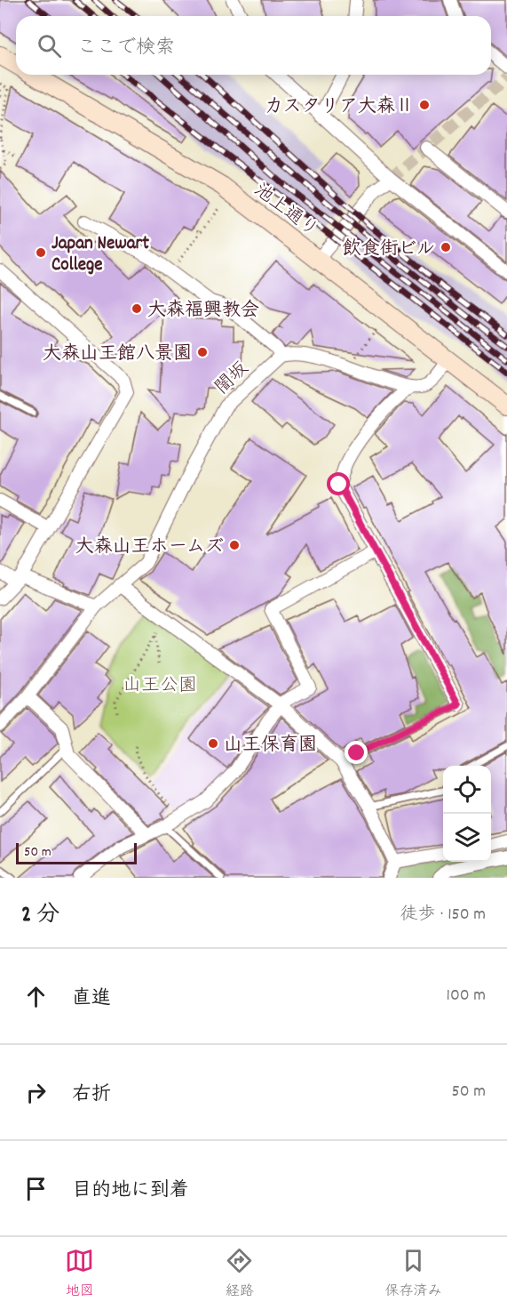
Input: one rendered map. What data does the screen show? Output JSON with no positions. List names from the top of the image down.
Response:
{
  "streets": {
    "main road": ["池上通り"],
    "street": ["闇坂"]
  },
  "parks": ["山王公園"],
  "places": [
    "カスタリア大森Ⅱ",
    "飲食街ビル",
    "Japan Newart College",
    "大森福興教会",
    "大森山王館八景園",
    "大森山王ホームズ",
    "山王保育園"
  ],
  "scale_bar": "50 m",
  "page": {
    "search": "ここで検索",
    "scale": "50 m",
    "heading": ["2 分", "徒歩 · 150 m"],
    "list": [
      ["直進", "100 m"],
      ["右折", "50 m"],
      "目的地に到着"
    ],
    "nav": ["地図", "経路", "保存済み"]
  }
}
